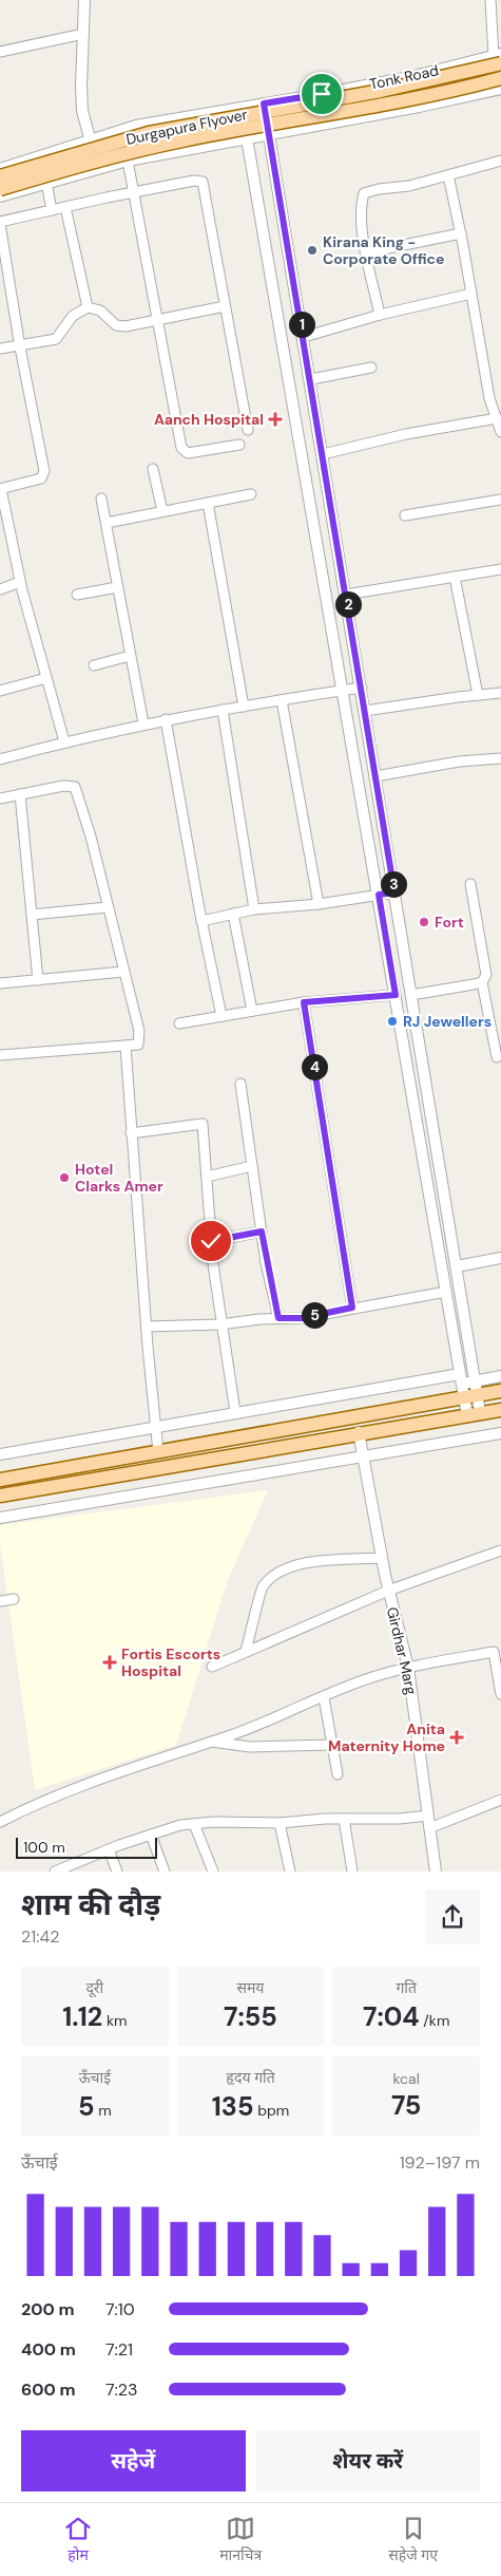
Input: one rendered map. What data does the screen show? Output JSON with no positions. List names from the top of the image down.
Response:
{
  "streets": {
    "main road": ["Durgapura Flyover"],
    "street": ["Tonk Road", "Girdhar Marg"]
  },
  "crossings": [
    ["Tonk Road", "Durgapura Flyover"]
  ],
  "places": {
    "other": [
      "Kirana King - Corporate Office",
      "Fort",
      "RJ Jewellers",
      "Hotel Clarks Amer"
    ],
    "health": ["Aanch Hospital", "Fortis Escorts Hospital", "Anita Maternity Home"]
  },
  "scale_bar": "100 m",
  "page": {
    "pins": [
      "1",
      "2",
      "3",
      "4",
      "5"
    ],
    "scale": "100 m",
    "heading": ["शाम की दौड़", "21:42"],
    "stats": [
      ["दूरी", "1.12 km"],
      ["समय", "7:55"],
      ["गति", "7:04 /km"],
      ["ऊँचाई", "5 m"],
      ["हृदय गति", "135 bpm"],
      ["kcal", "75"]
    ],
    "chart": ["ऊँचाई", "192–197 m"],
    "list": [
      {
        "name": "200 m",
        "note": "7:10"
      },
      {
        "name": "400 m",
        "note": "7:21"
      },
      {
        "name": "600 m",
        "note": "7:23"
      }
    ],
    "buttons": ["सहेजें", "शेयर करें"],
    "tabs": ["होम", "मानचित्र", "सहेजे गए"]
  }
}
